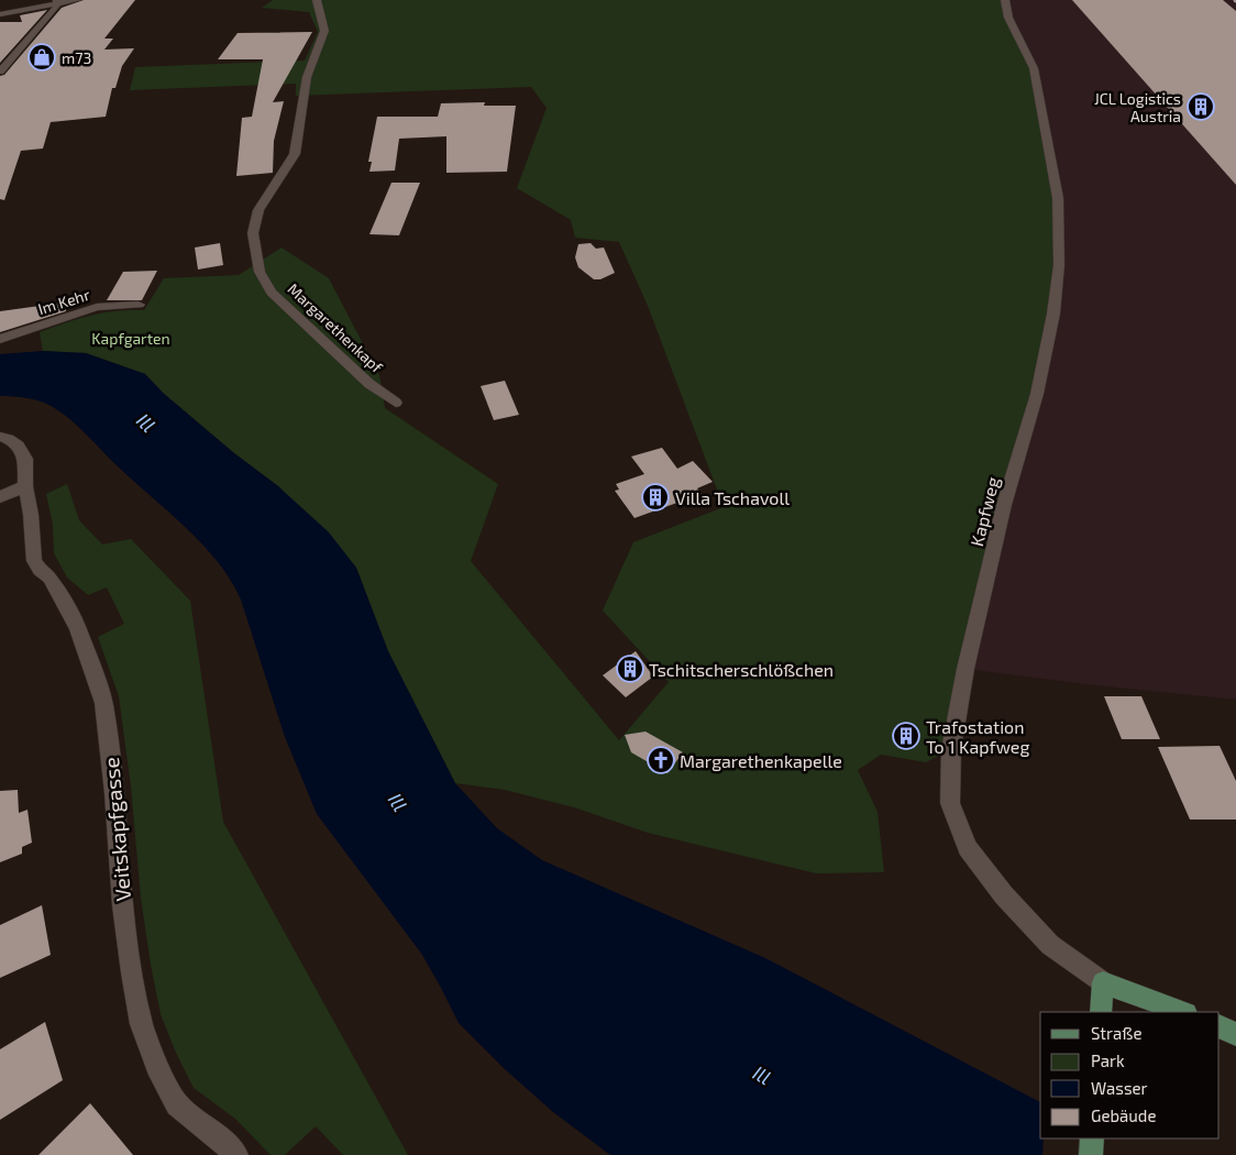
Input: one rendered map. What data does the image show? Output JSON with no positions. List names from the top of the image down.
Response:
{
  "streets": {
    "street": [
      "Im Kehr",
      "Margarethenkapf",
      "Kapfweg",
      "Veitskapfgasse"
    ]
  },
  "water": ["Ill"],
  "parks": ["Kapfgarten"],
  "places": {
    "shop": ["m73"],
    "building": [
      "JCL Logistics Austria",
      "Villa Tschavoll",
      "Tschitscherschlößchen",
      "Trafostation To 1 Kapfweg"
    ],
    "church": ["Margarethenkapelle"]
  },
  "legend": [
    "Straße",
    "Park",
    "Wasser",
    "Gebäude"
  ]
}
